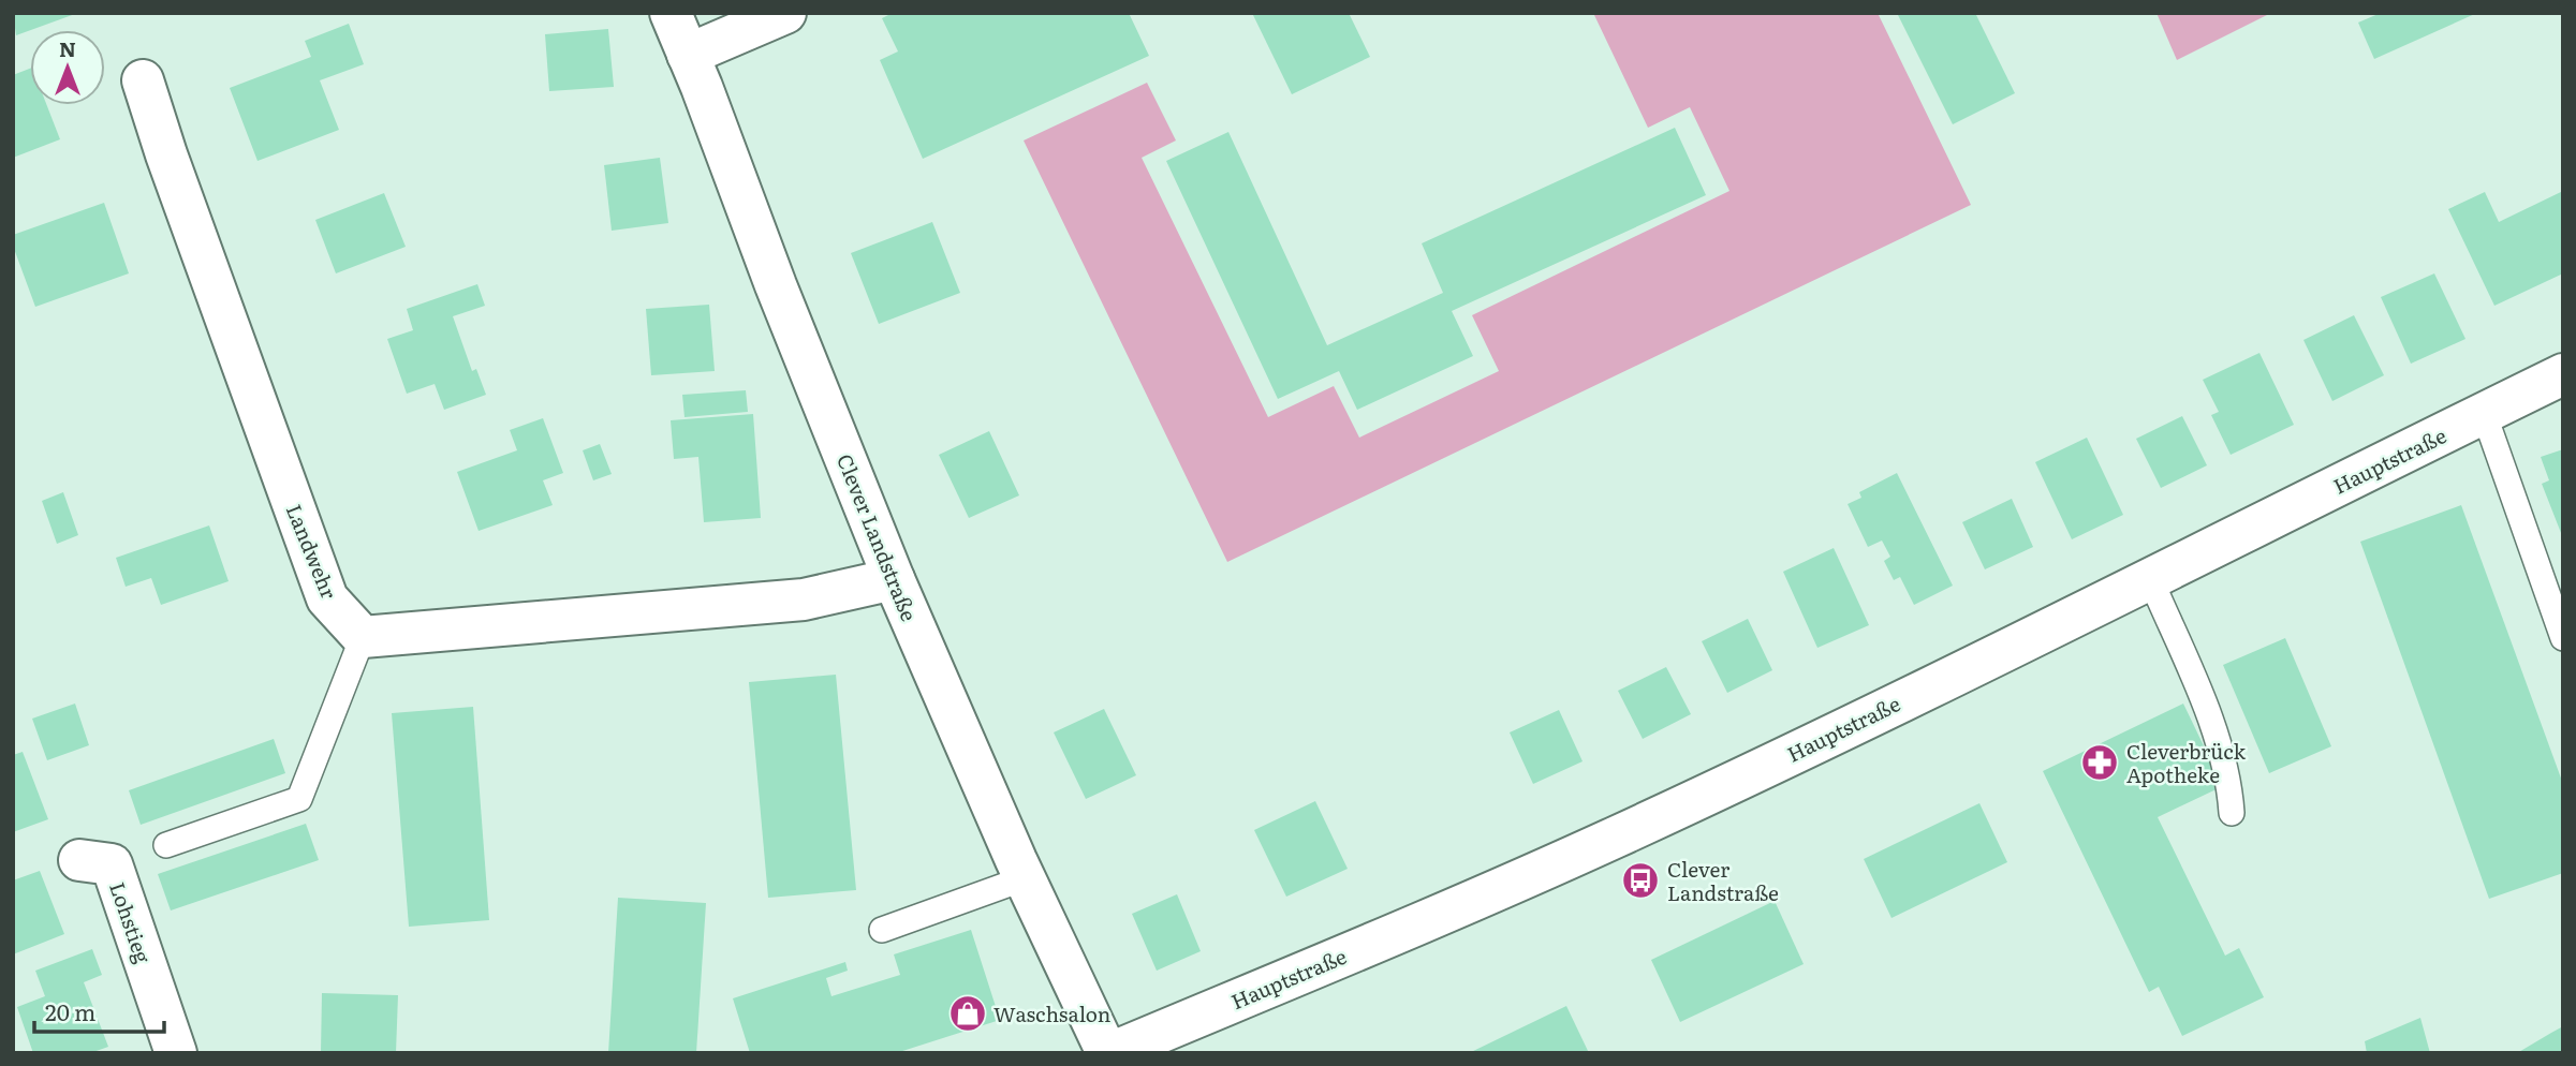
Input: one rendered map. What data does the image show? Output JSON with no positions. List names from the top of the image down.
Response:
{
  "streets": {
    "street": [
      "Hauptstraße",
      "Clever Landstraße",
      "Landwehr",
      "Lohstieg"
    ]
  },
  "crossings": [
    ["Hauptstraße", "Clever Landstraße"]
  ],
  "places": {
    "pharmacy": ["Cleverbrück Apotheke"],
    "bus stop": ["Clever Landstraße"],
    "shop": ["Waschsalon"]
  },
  "scale_bar": "20 m",
  "north": "top"
}
